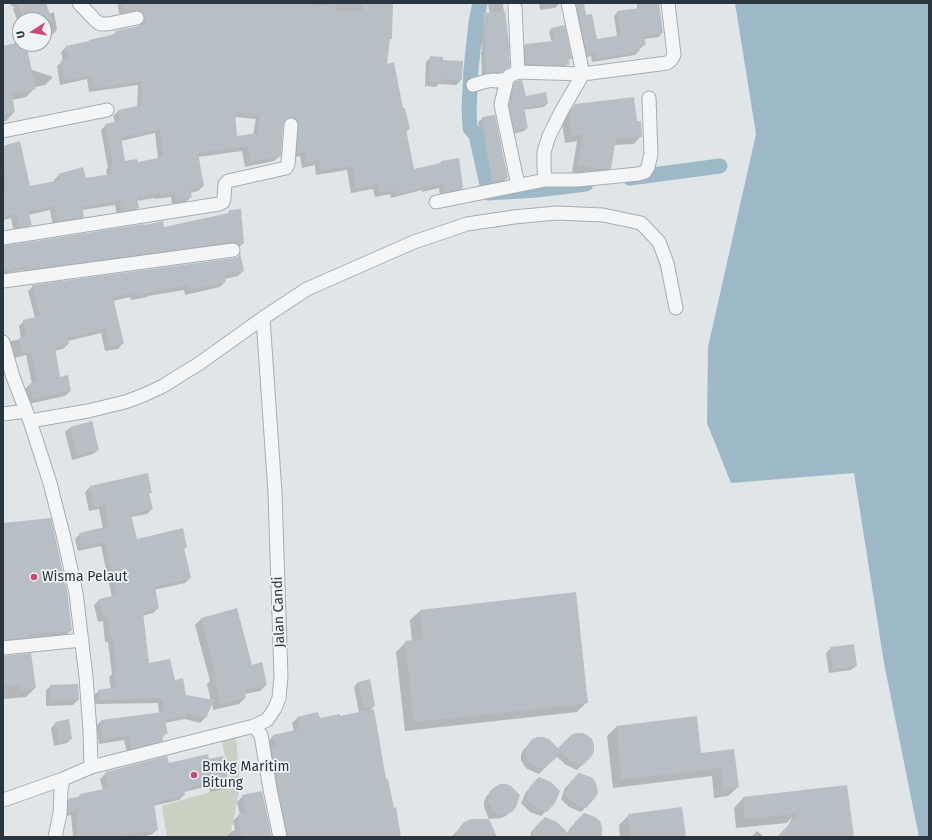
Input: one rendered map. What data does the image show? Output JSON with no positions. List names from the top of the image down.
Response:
{
  "streets": {
    "street": ["Jalan Candi"]
  },
  "places": ["Wisma Pelaut", "Bmkg Maritim Bitung"],
  "north": "left"
}
